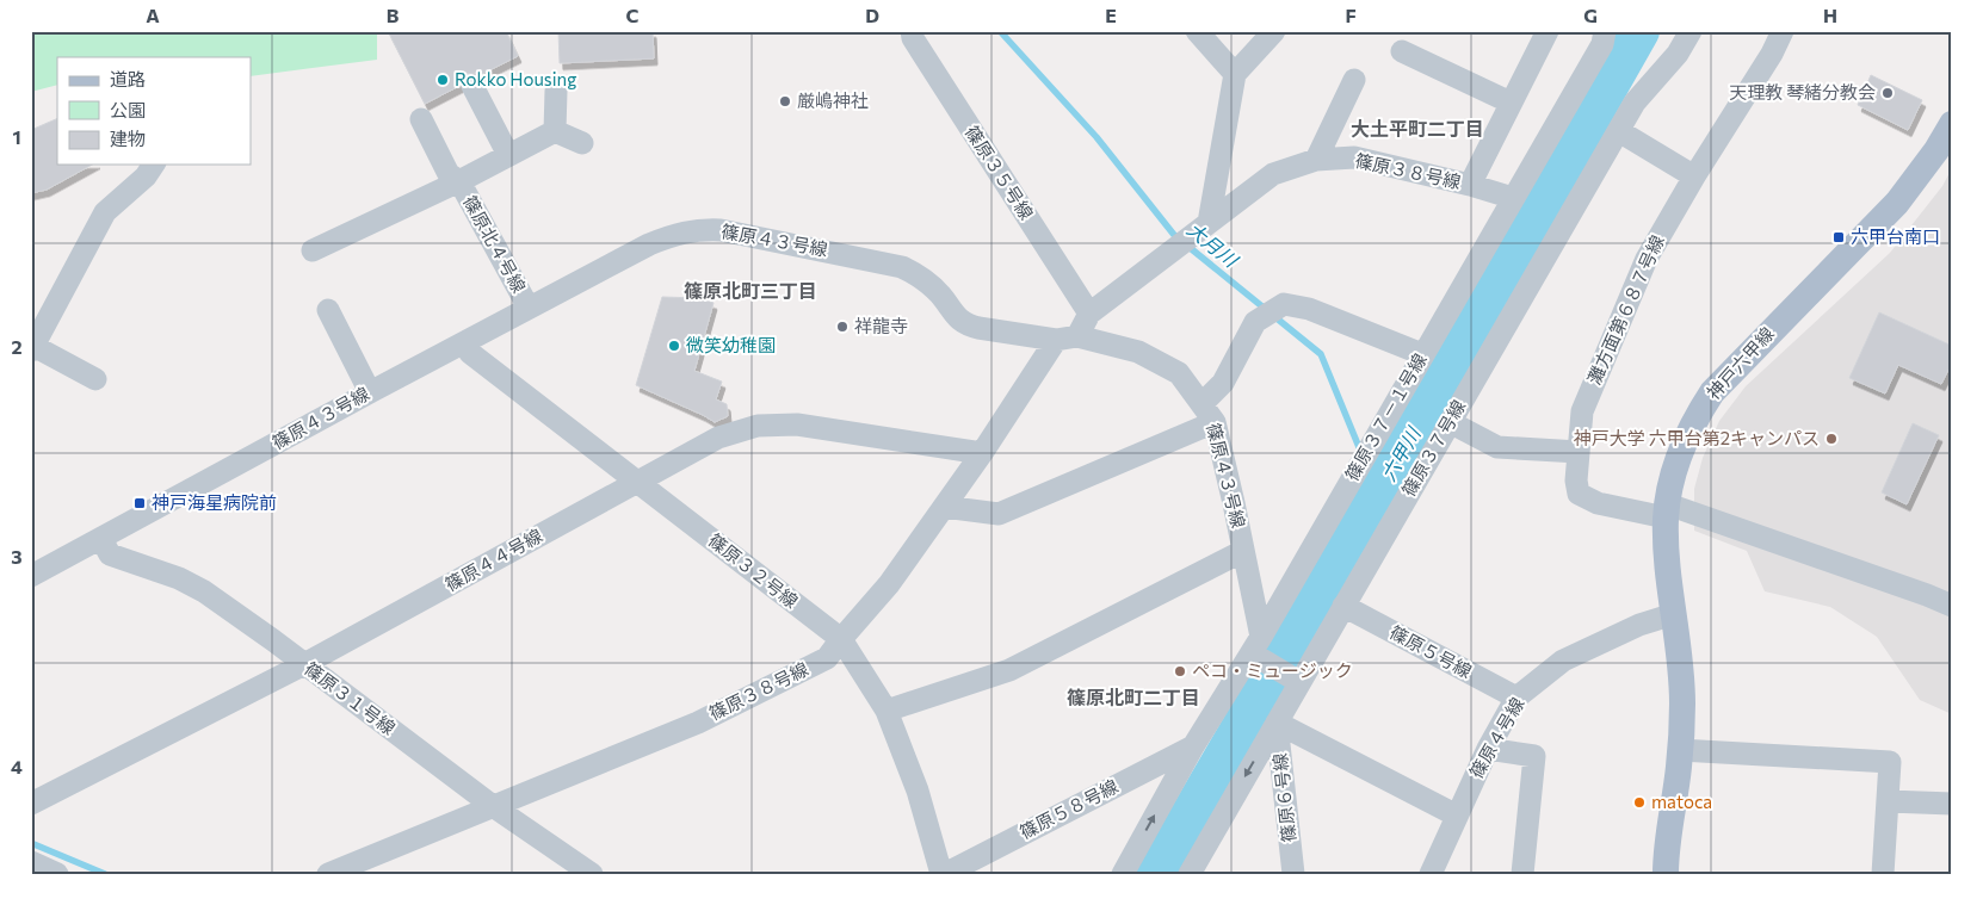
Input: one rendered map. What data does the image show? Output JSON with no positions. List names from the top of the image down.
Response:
{
  "streets": {
    "main road": ["神戸六甲線"],
    "street": [
      "篠原３８号線",
      "篠原３５号線",
      "篠原４３号線",
      "篠原北４号線",
      "灘方面第６８７号線",
      "篠原３７－１号線",
      "篠原３７号線",
      "篠原４４号線",
      "篠原３２号線",
      "篠原５号線",
      "篠原３１号線",
      "篠原４号線",
      "篠原６号線",
      "篠原５８号線"
    ]
  },
  "crossings": [
    ["篠原３８号線", "篠原３５号線"],
    ["篠原３８号線", "篠原４３号線"],
    ["篠原３８号線", "篠原３７－１号線"],
    ["篠原３８号線", "篠原４４号線"],
    ["篠原３８号線", "篠原３２号線"],
    ["篠原３８号線", "篠原３１号線"],
    ["篠原４３号線", "篠原北４号線"],
    ["篠原４３号線", "篠原３７－１号線"],
    ["篠原４３号線", "篠原３２号線"],
    ["篠原４３号線", "篠原３１号線"],
    ["灘方面第６８７号線", "神戸六甲線"],
    ["神戸六甲線", "篠原４号線"],
    ["篠原３７－１号線", "篠原５８号線"],
    ["篠原３７号線", "篠原５号線"],
    ["篠原３７号線", "篠原６号線"],
    ["篠原４４号線", "篠原３２号線"],
    ["篠原４４号線", "篠原３１号線"],
    ["篠原３２号線", "篠原５８号線"],
    ["篠原５号線", "篠原４号線"]
  ],
  "districts": ["大土平町二丁目", "篠原北町三丁目", "篠原北町二丁目"],
  "water": ["大月川", "六甲川"],
  "places": {
    "other": [
      "Rokko Housing",
      "天理教 琴緒分教会",
      "厳嶋神社",
      "祥龍寺",
      "微笑幼稚園",
      "神戸大学 六甲台第2キャンパス",
      "ペコ・ミュージック",
      "matoca"
    ],
    "transit": ["六甲台南口", "神戸海星病院前"]
  },
  "legend": ["道路", "公園", "建物"],
  "grid": {
    "columns": [
      "A",
      "B",
      "C",
      "D",
      "E",
      "F",
      "G",
      "H"
    ],
    "rows": [
      "1",
      "2",
      "3",
      "4"
    ]
  }
}
